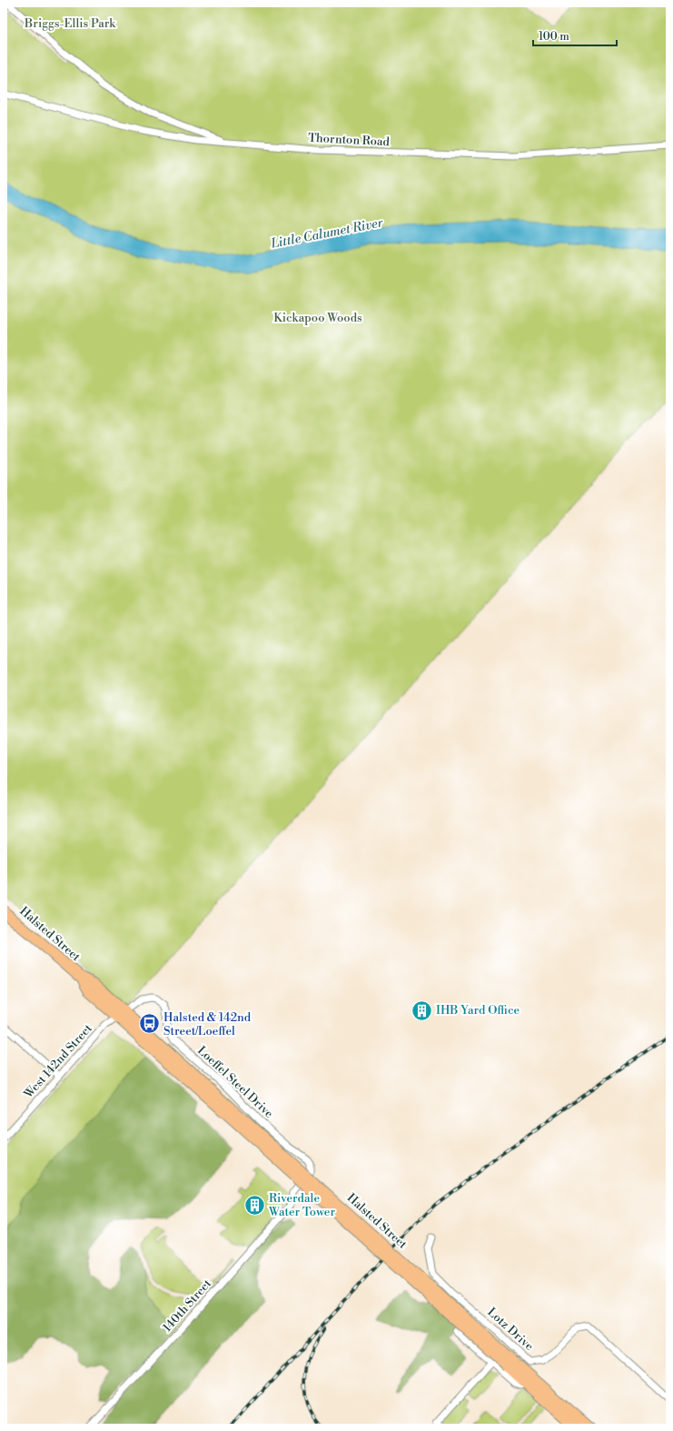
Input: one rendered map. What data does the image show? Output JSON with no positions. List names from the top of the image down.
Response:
{
  "streets": {
    "main road": ["Halsted Street"],
    "street": [
      "Thornton Road",
      "West 142nd Street",
      "Loeffel Steel Drive",
      "140th Street",
      "Lotz Drive"
    ]
  },
  "crossings": [
    ["Halsted Street", "West 142nd Street"],
    ["Halsted Street", "Loeffel Steel Drive"],
    ["West 142nd Street", "Loeffel Steel Drive"],
    ["Loeffel Steel Drive", "140th Street"]
  ],
  "water": ["Little Calumet River"],
  "parks": ["Briggs-Ellis Park", "Kickapoo Woods"],
  "places": {
    "building": ["IHB Yard Office", "Riverdale Water Tower"],
    "bus stop": ["Halsted & 142nd Street/Loeffel"]
  },
  "scale_bar": "100 m"
}
